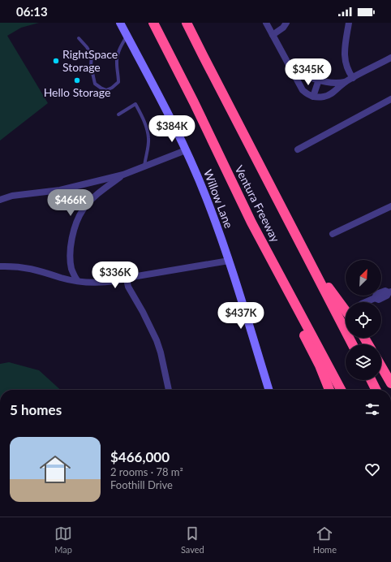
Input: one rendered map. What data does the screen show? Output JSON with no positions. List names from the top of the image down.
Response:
{
  "streets": {
    "highway": ["Ventura Freeway"],
    "street": ["Willow Lane"]
  },
  "places": ["RightSpace Storage", "Hello Storage"],
  "north": "top right",
  "page": {
    "status": "06:13",
    "price": [
      "$345K",
      "$384K",
      "$466K",
      "$336K",
      "$437K"
    ],
    "heading": "5 homes",
    "list": [
      {
        "name": "$466,000",
        "note": "2 rooms · 78 m² · Foothill Drive"
      }
    ],
    "tabs": ["Map", "Saved", "Home"]
  }
}
